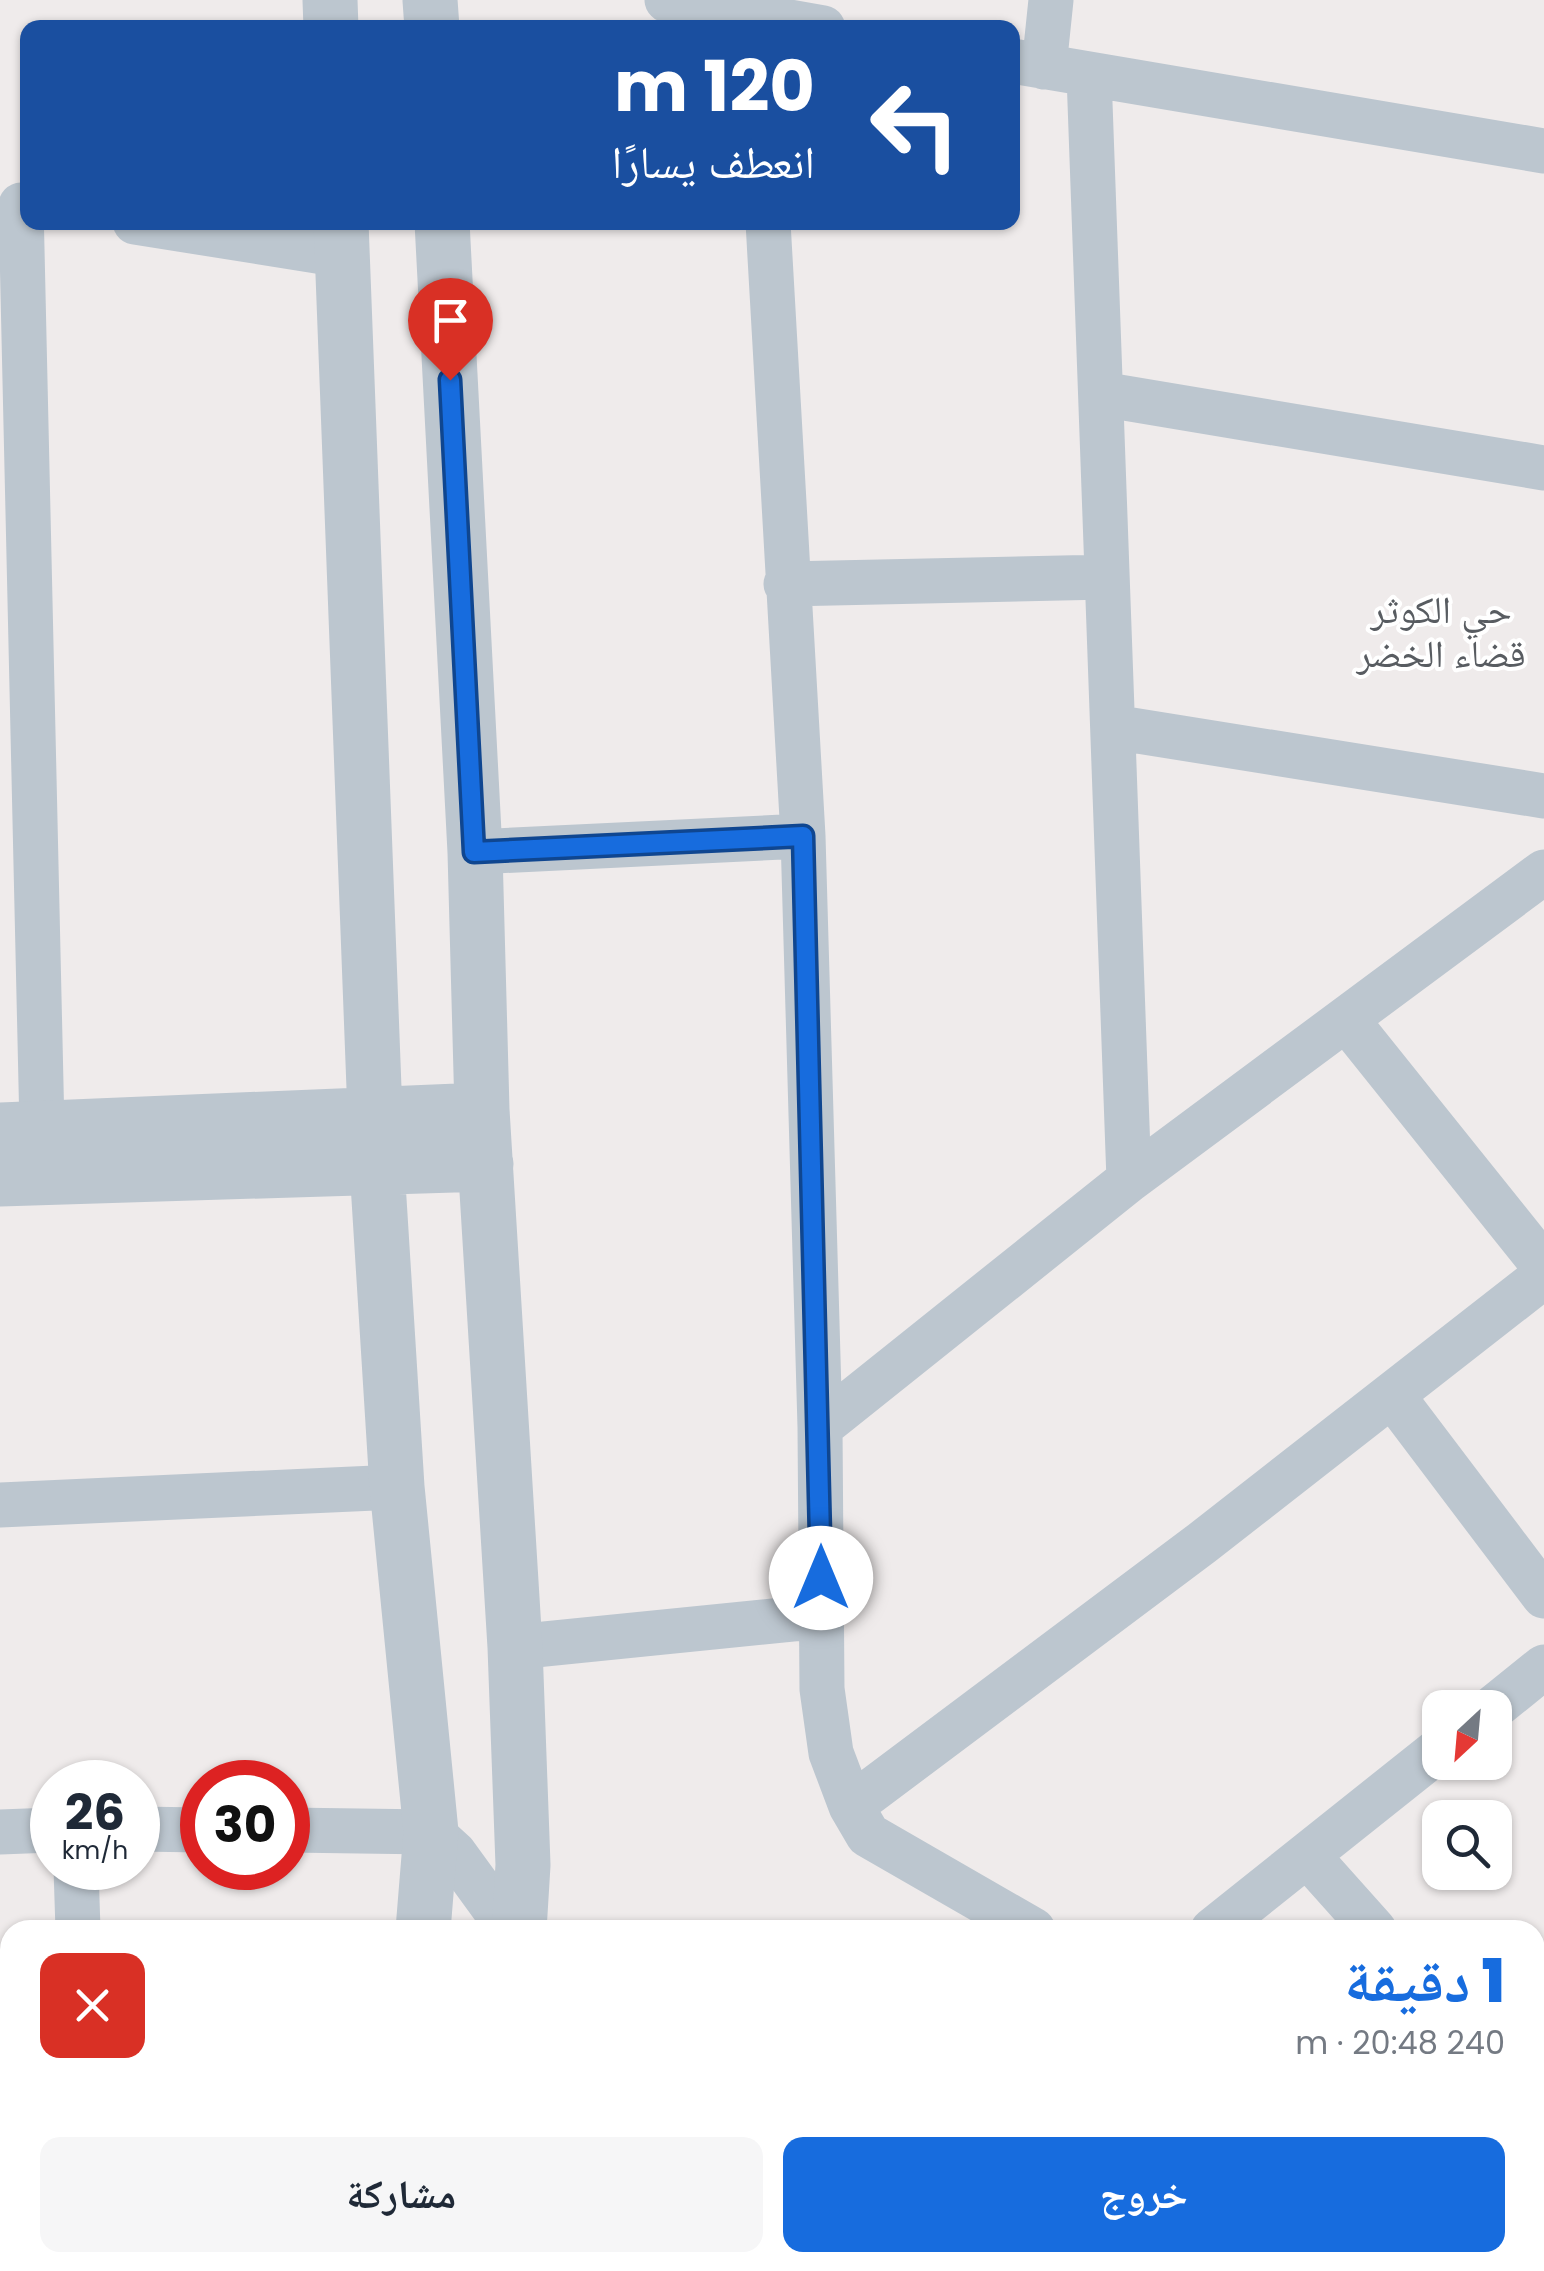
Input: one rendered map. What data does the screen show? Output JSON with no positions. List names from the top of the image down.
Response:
{
  "districts": ["حي الكوثر قضاء الخضر"],
  "north": "bottom left",
  "page": {
    "turn": ["120 m", "انعطف يسارًا"],
    "speed": "26 km/h",
    "limit": "30",
    "heading": ["1 دقيقة", "240 m · 20:48"],
    "buttons": ["خروج", "مشاركة"]
  }
}
